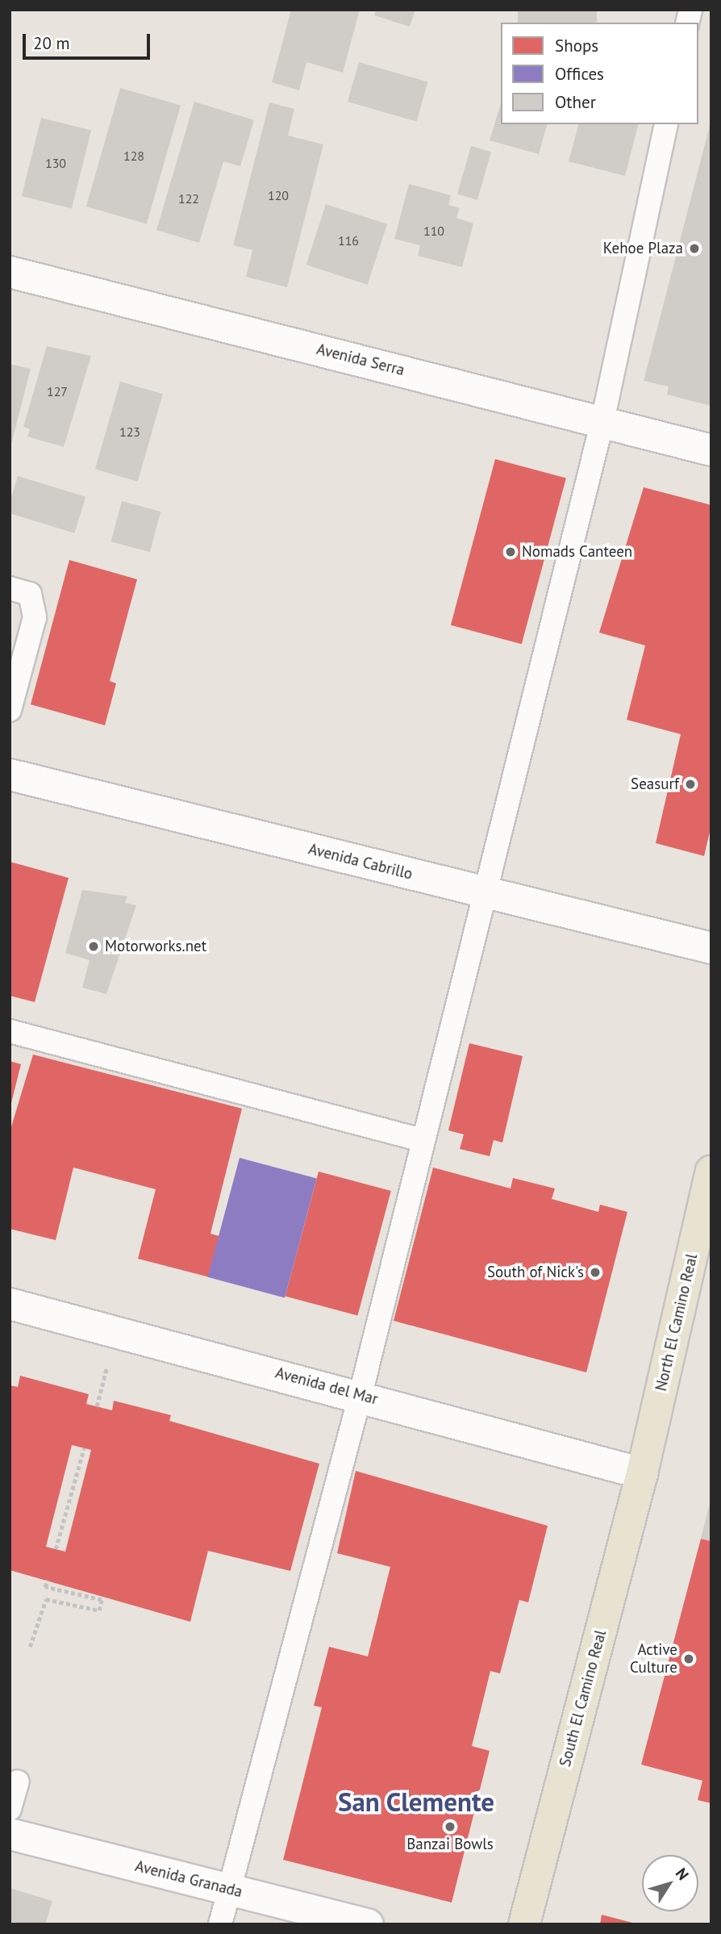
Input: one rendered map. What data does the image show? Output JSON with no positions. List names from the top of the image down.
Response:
{
  "streets": {
    "main road": ["North El Camino Real", "South El Camino Real"],
    "street": [
      "Avenida Serra",
      "Avenida Cabrillo",
      "Avenida del Mar",
      "Avenida Granada"
    ]
  },
  "crossings": [
    ["North El Camino Real", "Avenida del Mar"],
    ["North El Camino Real", "South El Camino Real"],
    ["Avenida del Mar", "South El Camino Real"]
  ],
  "districts": ["San Clemente"],
  "places": [
    "Kehoe Plaza",
    "Nomads Canteen",
    "Seasurf",
    "Motorworks.net",
    "South of Nick's",
    "Active Culture",
    "Banzai Bowls"
  ],
  "house_numbers": [
    "128",
    "130",
    "120",
    "122",
    "110",
    "116",
    "127",
    "123"
  ],
  "legend": ["Shops", "Offices", "Other"],
  "scale_bar": "20 m",
  "north": "top right"
}
